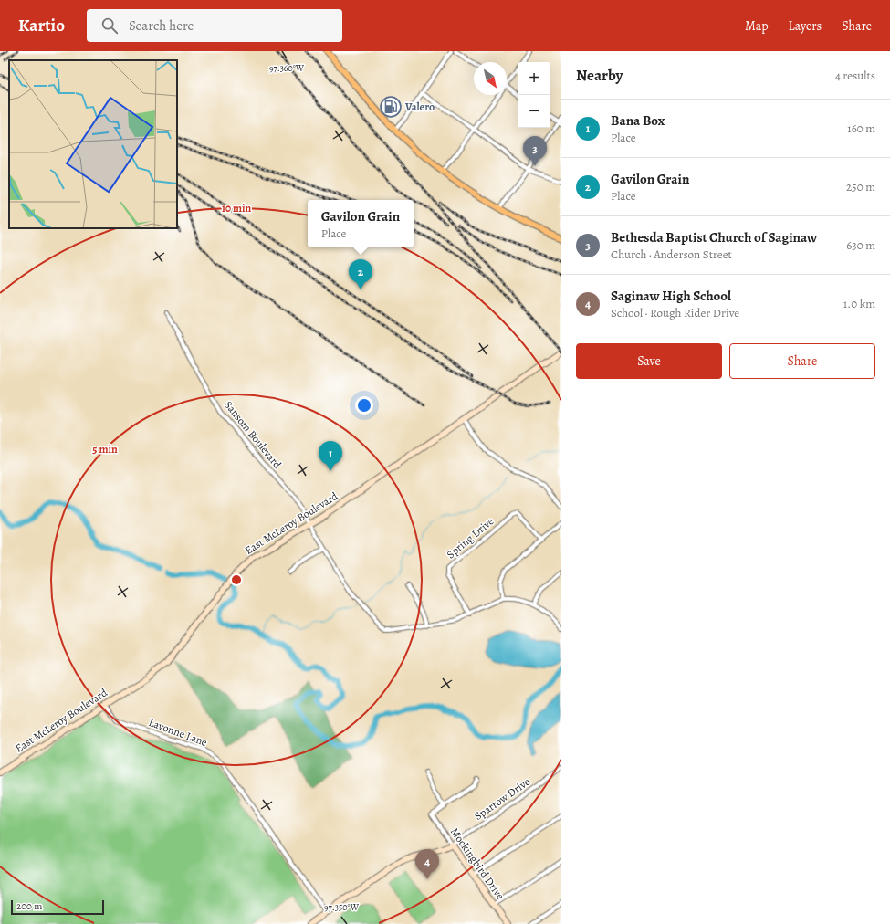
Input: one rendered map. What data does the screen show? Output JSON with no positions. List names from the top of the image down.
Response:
{
  "streets": {
    "main road": ["East McLeroy Boulevard", "Mockingbird Drive"],
    "street": [
      "Sansom Boulevard",
      "Spring Drive",
      "Lavonne Lane",
      "Sparrow Drive"
    ]
  },
  "crossings": [
    ["Sansom Boulevard", "East McLeroy Boulevard"],
    ["East McLeroy Boulevard", "Lavonne Lane"],
    ["Sparrow Drive", "Mockingbird Drive"]
  ],
  "places": {
    "fuel station": ["Valero"]
  },
  "scale_bar": "200 m",
  "north": "bottom right",
  "page": {
    "header": "Kartio",
    "search": "Search here",
    "nav": ["Map", "Layers", "Share"],
    "heading": ["Nearby", "4 results"],
    "map_buttons": ["+", "−"],
    "list": [
      {
        "mark": "1",
        "name": "Bana Box",
        "note": "Place",
        "value": "160 m"
      },
      {
        "mark": "2",
        "name": "Gavilon Grain",
        "note": "Place",
        "value": "250 m"
      },
      {
        "mark": "3",
        "name": "Bethesda Baptist Church of Saginaw",
        "note": "Church · Anderson Street",
        "value": "630 m"
      },
      {
        "mark": "4",
        "name": "Saginaw High School",
        "note": "School · Rough Rider Drive",
        "value": "1.0 km"
      }
    ],
    "pins": [
      "3",
      "2",
      "1",
      "4"
    ],
    "popup": ["Gavilon Grain", "Place"],
    "buttons": ["Save", "Share"],
    "scale": "200 m"
  },
  "coordinates": ["97.360°W", "97.350°W"],
  "rings": ["10 min", "5 min"]
}
